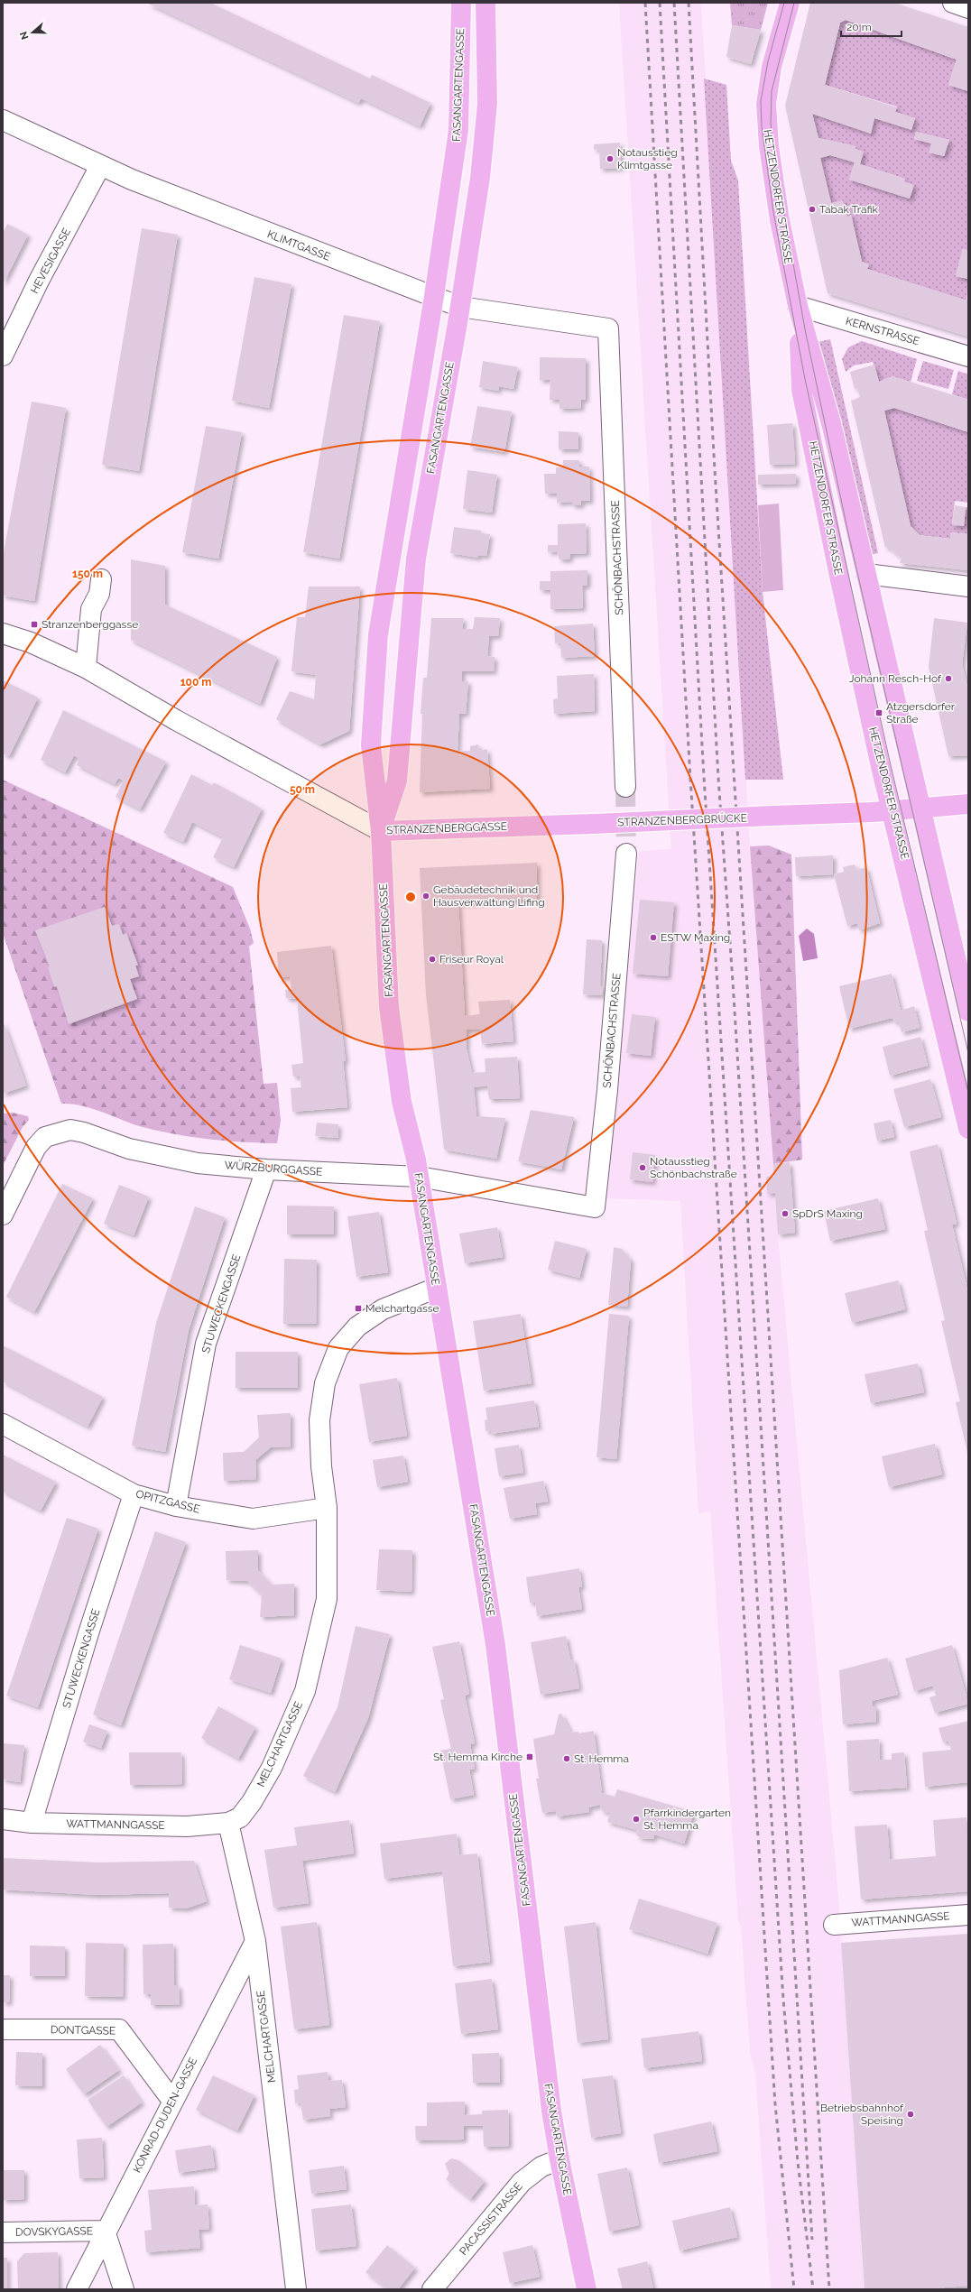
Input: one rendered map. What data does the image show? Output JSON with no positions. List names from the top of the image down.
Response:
{
  "streets": {
    "main road": [
      "FASANGARTENGASSE",
      "HETZENDORFER STRASSE",
      "STRANZENBERGBRÜCKE",
      "STRANZENBERGGASSE"
    ],
    "street": [
      "KLIMTGASSE",
      "HEVESIGASSE",
      "KERNSTRASSE",
      "SCHÖNBACHSTRASSE",
      "WÜRZBURGGASSE",
      "STUWECKENGASSE",
      "OPITZGASSE",
      "MELCHARTGASSE",
      "WATTMANNGASSE",
      "DONTGASSE",
      "KONRAD-DUDEN-GASSE",
      "PACASSISTRASSE",
      "DOVSKYGASSE"
    ]
  },
  "crossings": [
    ["FASANGARTENGASSE", "KLIMTGASSE"],
    ["FASANGARTENGASSE", "STRANZENBERGGASSE"],
    ["FASANGARTENGASSE", "WÜRZBURGGASSE"],
    ["FASANGARTENGASSE", "MELCHARTGASSE"],
    ["FASANGARTENGASSE", "PACASSISTRASSE"],
    ["HETZENDORFER STRASSE", "KERNSTRASSE"],
    ["HETZENDORFER STRASSE", "STRANZENBERGBRÜCKE"],
    ["KLIMTGASSE", "HEVESIGASSE"],
    ["KLIMTGASSE", "SCHÖNBACHSTRASSE"],
    ["SCHÖNBACHSTRASSE", "WÜRZBURGGASSE"],
    ["STRANZENBERGBRÜCKE", "STRANZENBERGGASSE"],
    ["WÜRZBURGGASSE", "STUWECKENGASSE"],
    ["STUWECKENGASSE", "OPITZGASSE"],
    ["STUWECKENGASSE", "WATTMANNGASSE"],
    ["OPITZGASSE", "MELCHARTGASSE"],
    ["MELCHARTGASSE", "WATTMANNGASSE"],
    ["MELCHARTGASSE", "KONRAD-DUDEN-GASSE"],
    ["DONTGASSE", "KONRAD-DUDEN-GASSE"],
    ["KONRAD-DUDEN-GASSE", "DOVSKYGASSE"]
  ],
  "places": {
    "other": [
      "Notausstieg Klimtgasse",
      "Tabak Trafik",
      "Johann Resch-Hof",
      "Gebäudetechnik und Hausverwaltung Lifing",
      "ESTW Maxing",
      "Friseur Royal",
      "Notausstieg Schönbachstraße",
      "SpDrS Maxing",
      "St. Hemma",
      "Pfarrkindergarten St. Hemma",
      "Betriebsbahnhof Speising"
    ],
    "transit": [
      "Stranzenberggasse",
      "Atzgersdorfer Straße",
      "Melchartgasse",
      "St. Hemma Kirche"
    ]
  },
  "scale_bar": "20 m",
  "north": "left",
  "rings": ["150 m", "100 m", "50 m"]
}
